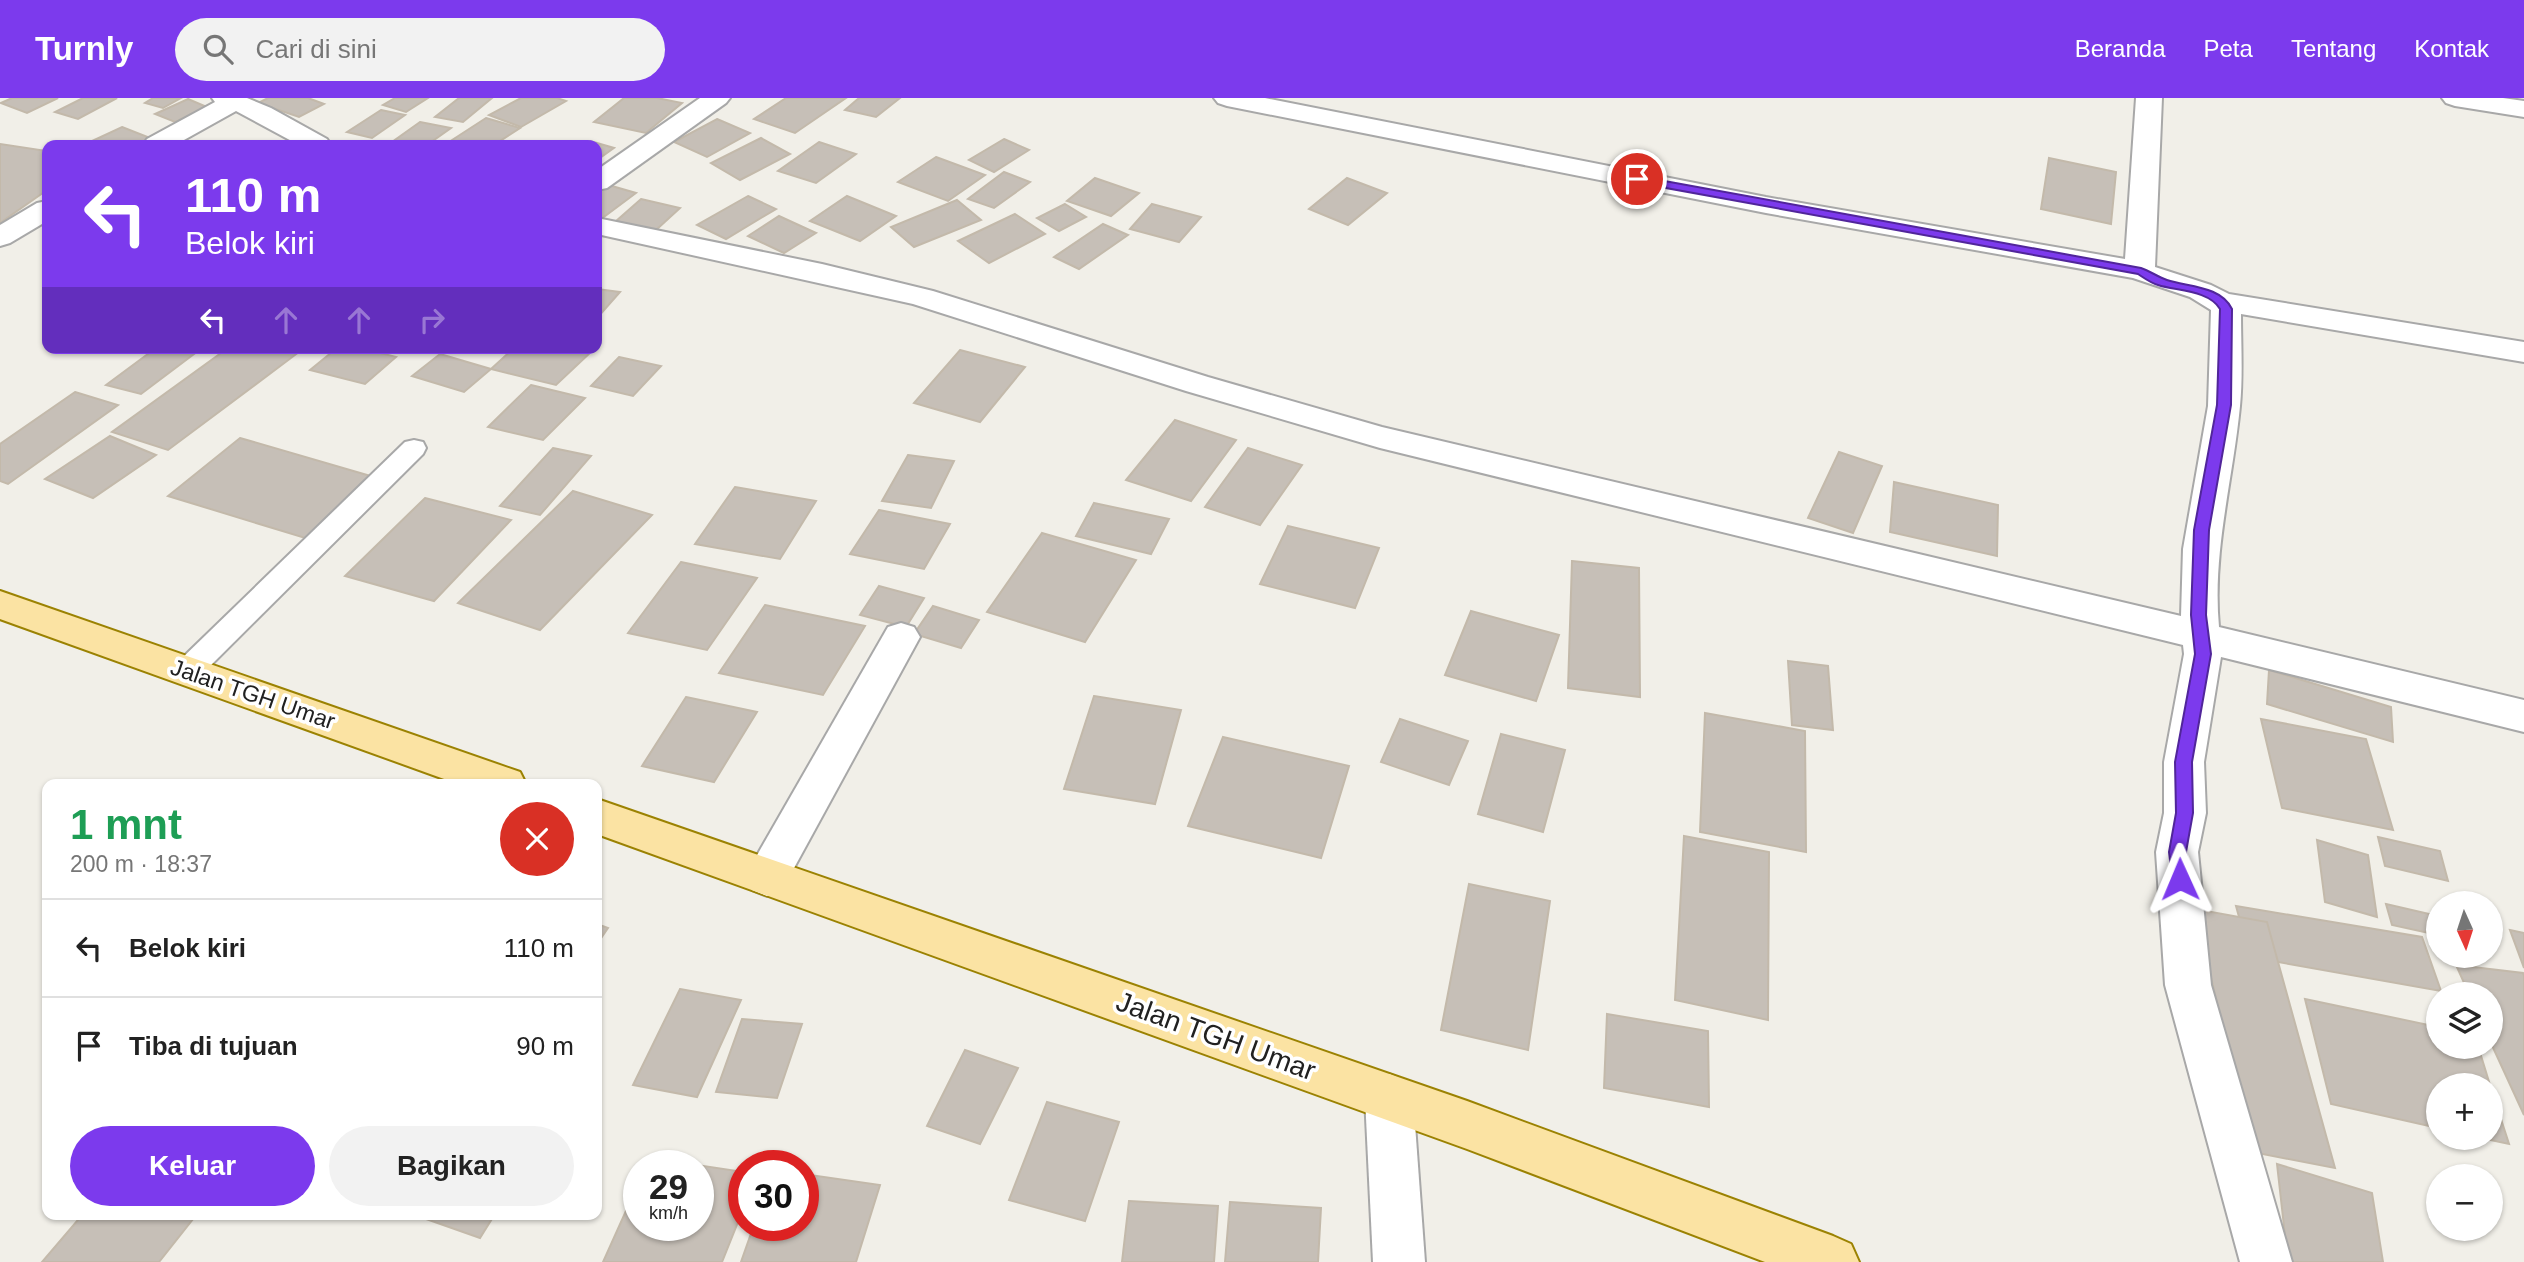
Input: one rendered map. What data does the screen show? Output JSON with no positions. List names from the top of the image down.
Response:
{
  "streets": {
    "main road": ["Jalan TGH Umar"]
  },
  "north": "bottom",
  "page": {
    "header": "Turnly",
    "search": "Cari di sini",
    "nav": [
      "Beranda",
      "Peta",
      "Tentang",
      "Kontak"
    ],
    "turn": ["110 m", "Belok kiri"],
    "heading": ["1 mnt", "200 m · 18:37"],
    "map_buttons": ["+", "−"],
    "list": [
      {
        "name": "Belok kiri",
        "value": "110 m"
      },
      {
        "name": "Tiba di tujuan",
        "value": "90 m"
      }
    ],
    "buttons": ["Keluar", "Bagikan"],
    "speed": "29 km/h",
    "limit": "30"
  }
}
